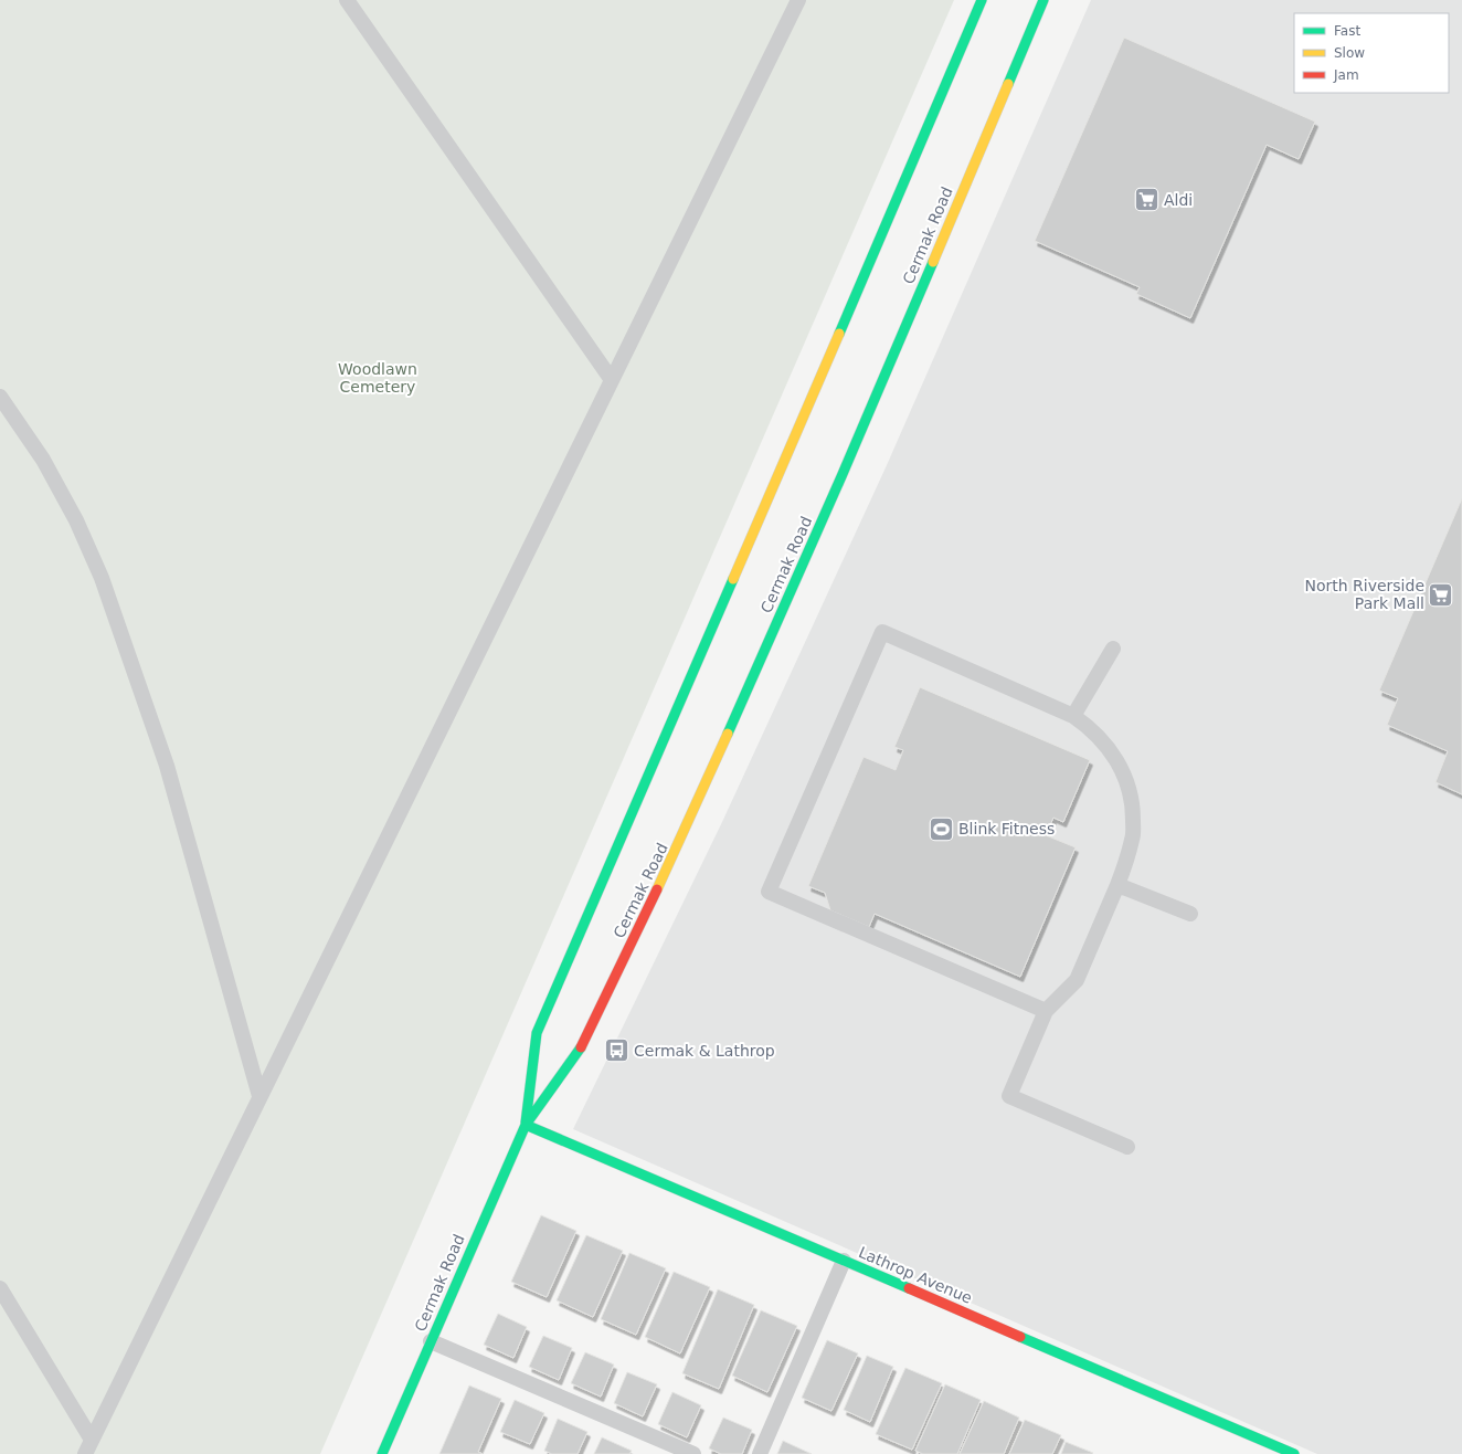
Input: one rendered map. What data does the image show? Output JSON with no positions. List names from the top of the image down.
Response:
{
  "streets": {
    "main road": ["Cermak Road", "Lathrop Avenue"]
  },
  "crossings": [
    ["Cermak Road", "Lathrop Avenue"]
  ],
  "parks": ["Woodlawn Cemetery"],
  "places": {
    "supermarket": ["Aldi", "North Riverside Park Mall"],
    "sports": ["Blink Fitness"],
    "bus stop": ["Cermak & Lathrop"]
  },
  "legend": ["Fast", "Slow", "Jam"]
}
